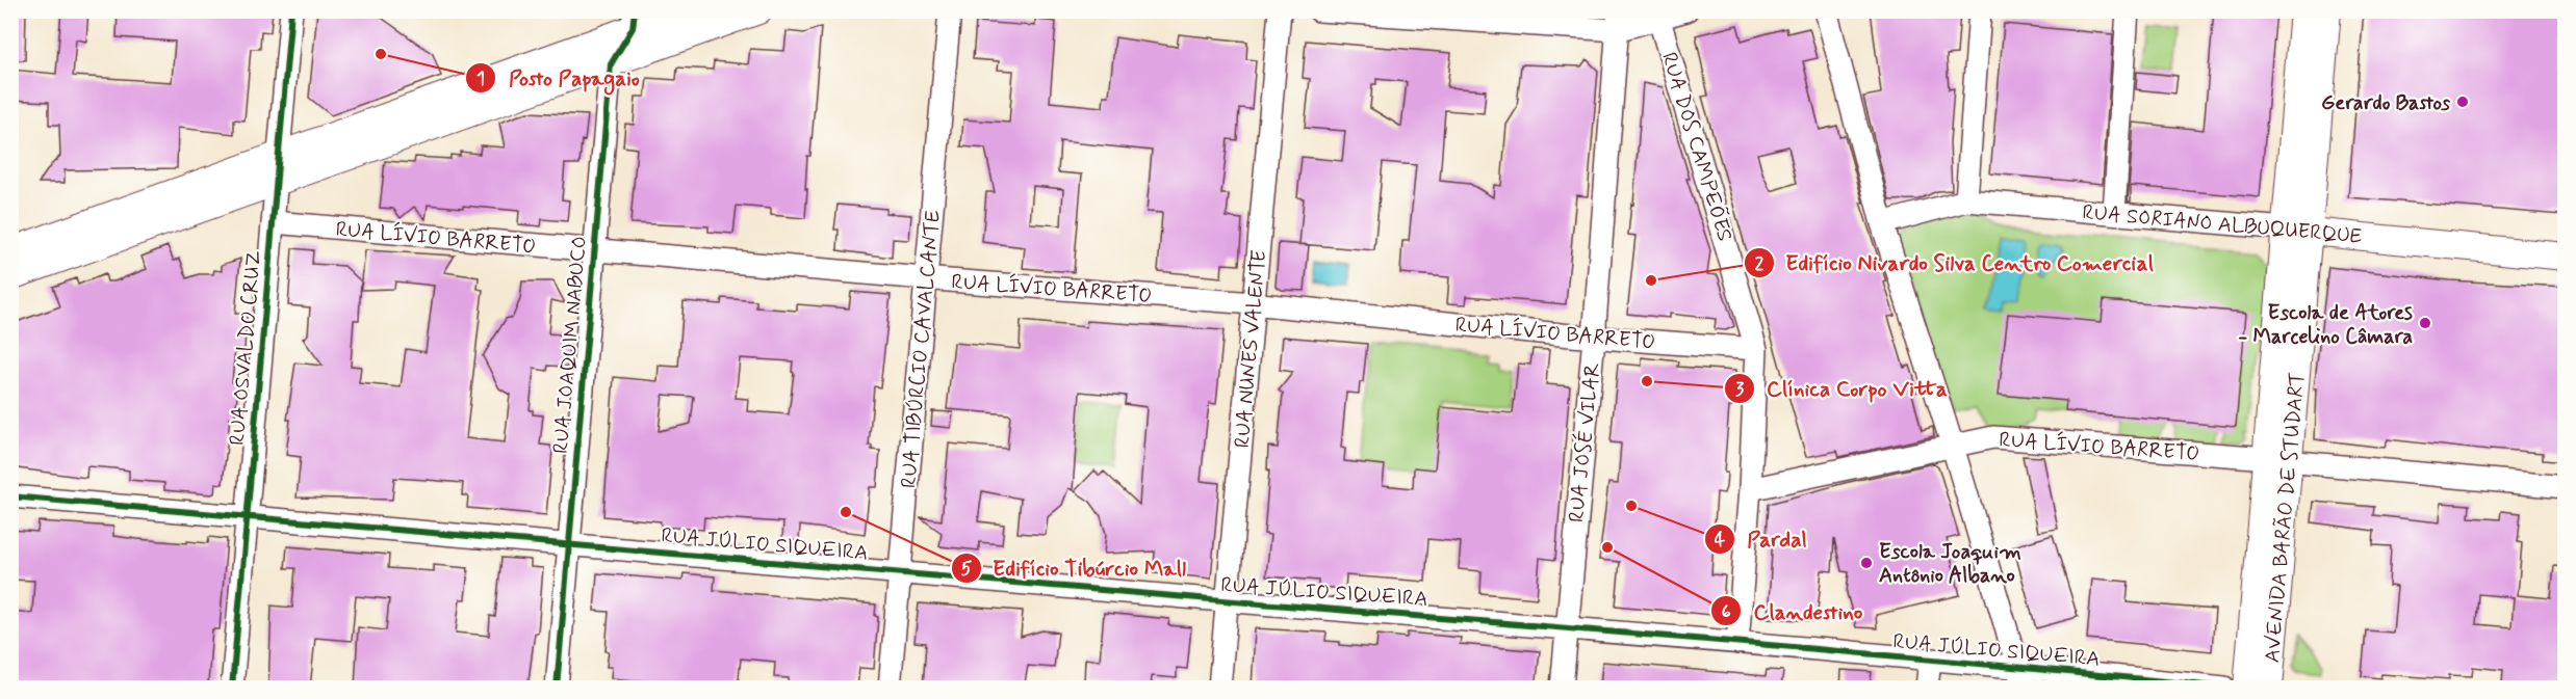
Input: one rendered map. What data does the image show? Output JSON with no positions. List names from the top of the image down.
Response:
{
  "streets": {
    "main road": ["RUA SORIANO ALBUQUERQUE", "AVENIDA BARÃO DE STUDART"],
    "street": [
      "RUA DOS CAMPEÕES",
      "RUA LÍVIO BARRETO",
      "RUA JOAQUIM NABUCO",
      "RUA OSVALDO CRUZ",
      "RUA TIBÚRCIO CAVALCANTE",
      "RUA NUNES VALENTE",
      "RUA JOSÉ VILAR",
      "RUA JÚLIO SIQUEIRA"
    ]
  },
  "crossings": [
    ["RUA DOS CAMPEÕES", "RUA LÍVIO BARRETO"],
    ["RUA DOS CAMPEÕES", "RUA JÚLIO SIQUEIRA"],
    ["RUA SORIANO ALBUQUERQUE", "AVENIDA BARÃO DE STUDART"],
    ["RUA LÍVIO BARRETO", "RUA JOAQUIM NABUCO"],
    ["RUA LÍVIO BARRETO", "RUA OSVALDO CRUZ"],
    ["RUA LÍVIO BARRETO", "RUA TIBÚRCIO CAVALCANTE"],
    ["RUA LÍVIO BARRETO", "RUA NUNES VALENTE"],
    ["RUA LÍVIO BARRETO", "RUA JOSÉ VILAR"],
    ["RUA LÍVIO BARRETO", "AVENIDA BARÃO DE STUDART"],
    ["RUA JOAQUIM NABUCO", "RUA JÚLIO SIQUEIRA"],
    ["RUA OSVALDO CRUZ", "RUA JÚLIO SIQUEIRA"],
    ["RUA TIBÚRCIO CAVALCANTE", "RUA JÚLIO SIQUEIRA"],
    ["RUA NUNES VALENTE", "RUA JÚLIO SIQUEIRA"],
    ["RUA JOSÉ VILAR", "RUA JÚLIO SIQUEIRA"]
  ],
  "places": [
    "Posto Papagaio",
    "Gerardo Bastos",
    "Edifício Nivardo Silva Centro Comercial",
    "Escola de Atores - Marcelino Câmara",
    "Clínica Corpo Vitta",
    "Pardal",
    "Edifício Tibúrcio Mall",
    "Clandestino",
    "Escola Joaquim Antônio Albano"
  ]
}
